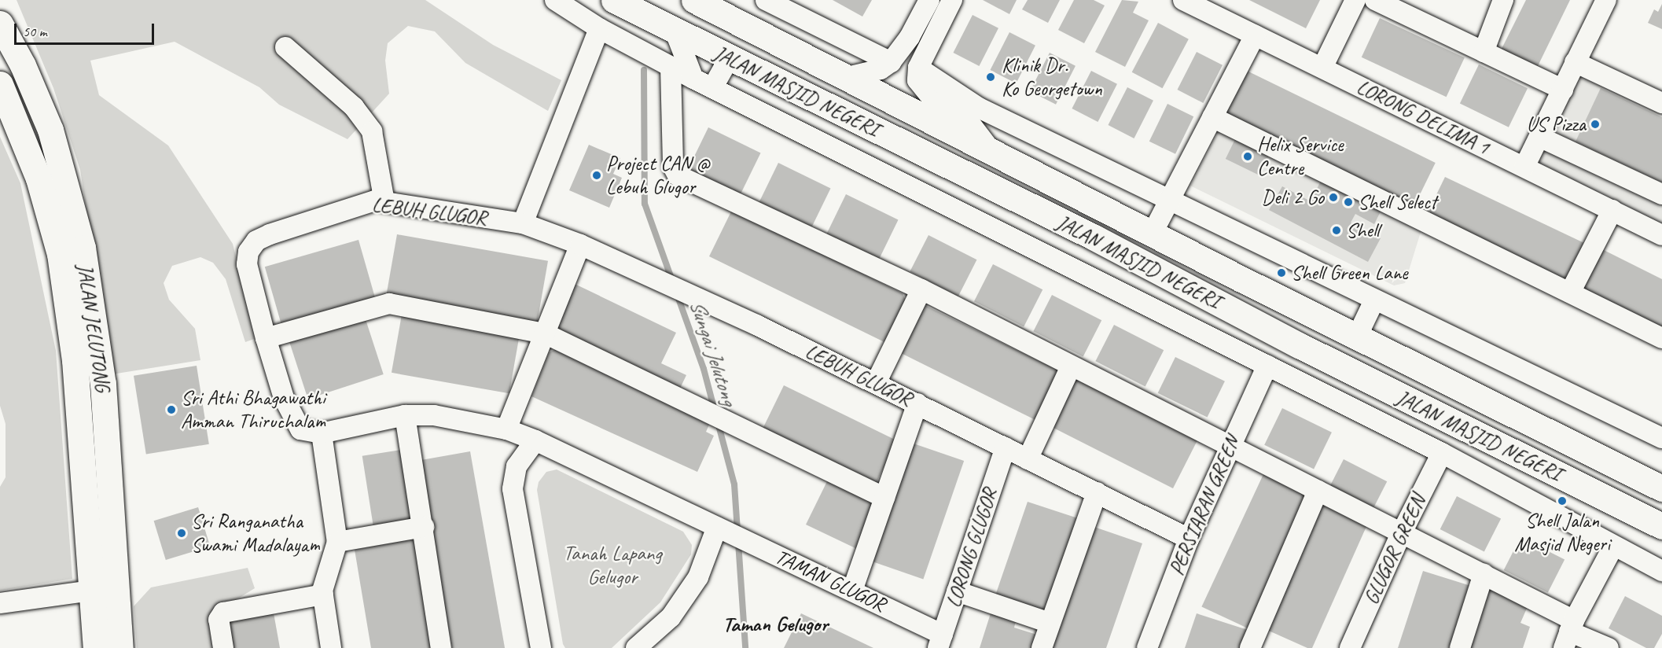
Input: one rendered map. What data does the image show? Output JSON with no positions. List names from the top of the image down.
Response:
{
  "streets": {
    "main road": ["JALAN MASJID NEGERI", "JALAN JELUTONG"],
    "street": [
      "LORONG DELIMA 1",
      "LEBUH GLUGOR",
      "PERSIARAN GREEN",
      "LORONG GLUGOR",
      "GLUGOR GREEN",
      "TAMAN GLUGOR"
    ]
  },
  "crossings": [
    ["LEBUH GLUGOR", "PERSIARAN GREEN"],
    ["LEBUH GLUGOR", "LORONG GLUGOR"],
    ["LEBUH GLUGOR", "TAMAN GLUGOR"],
    ["LORONG GLUGOR", "TAMAN GLUGOR"]
  ],
  "districts": ["Taman Gelugor"],
  "water": ["Sungai Jelutong"],
  "parks": ["Tanah Lapang Gelugor"],
  "places": [
    "Klinik Dr. Ko Georgetown",
    "US Pizza",
    "Helix Service Centre",
    "Project CAN @ Lebuh Glugor",
    "Deli 2 Go",
    "Shell Select",
    "Shell",
    "Shell Green Lane",
    "Sri Athi Bhagawathi Amman Thiruchalam",
    "Shell Jalan Masjid Negeri",
    "Sri Ranganatha Swami Madalayam"
  ],
  "scale_bar": "50 m"
}
